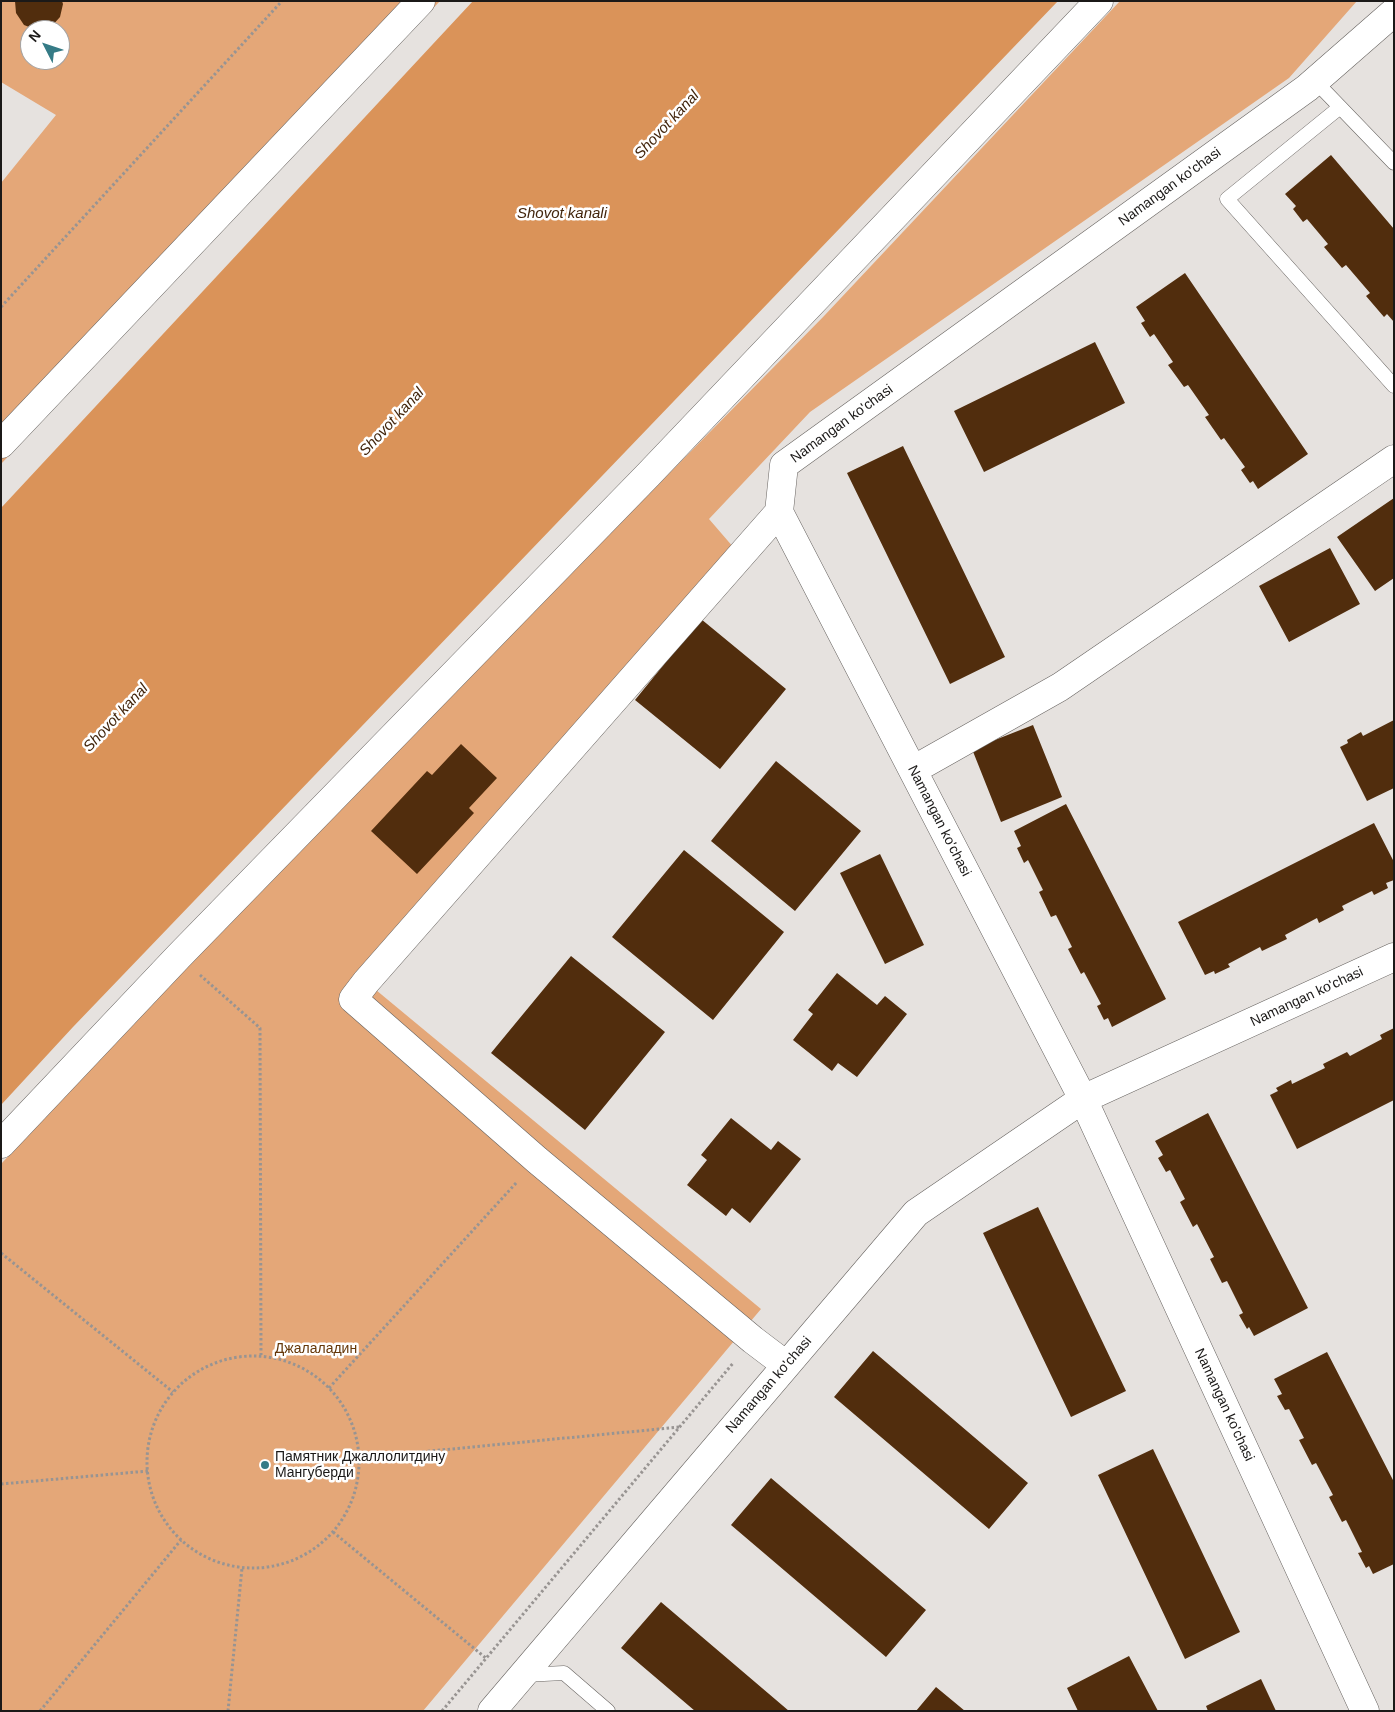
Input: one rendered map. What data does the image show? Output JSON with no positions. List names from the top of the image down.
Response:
{
  "streets": {
    "street": ["Namangan ko'chasi"]
  },
  "water": ["Shovot kanal", "Shovot kanali"],
  "parks": ["Джалаладин"],
  "places": ["Памятник Джаллолитдину Мангуберди"],
  "north": "top left"
}
